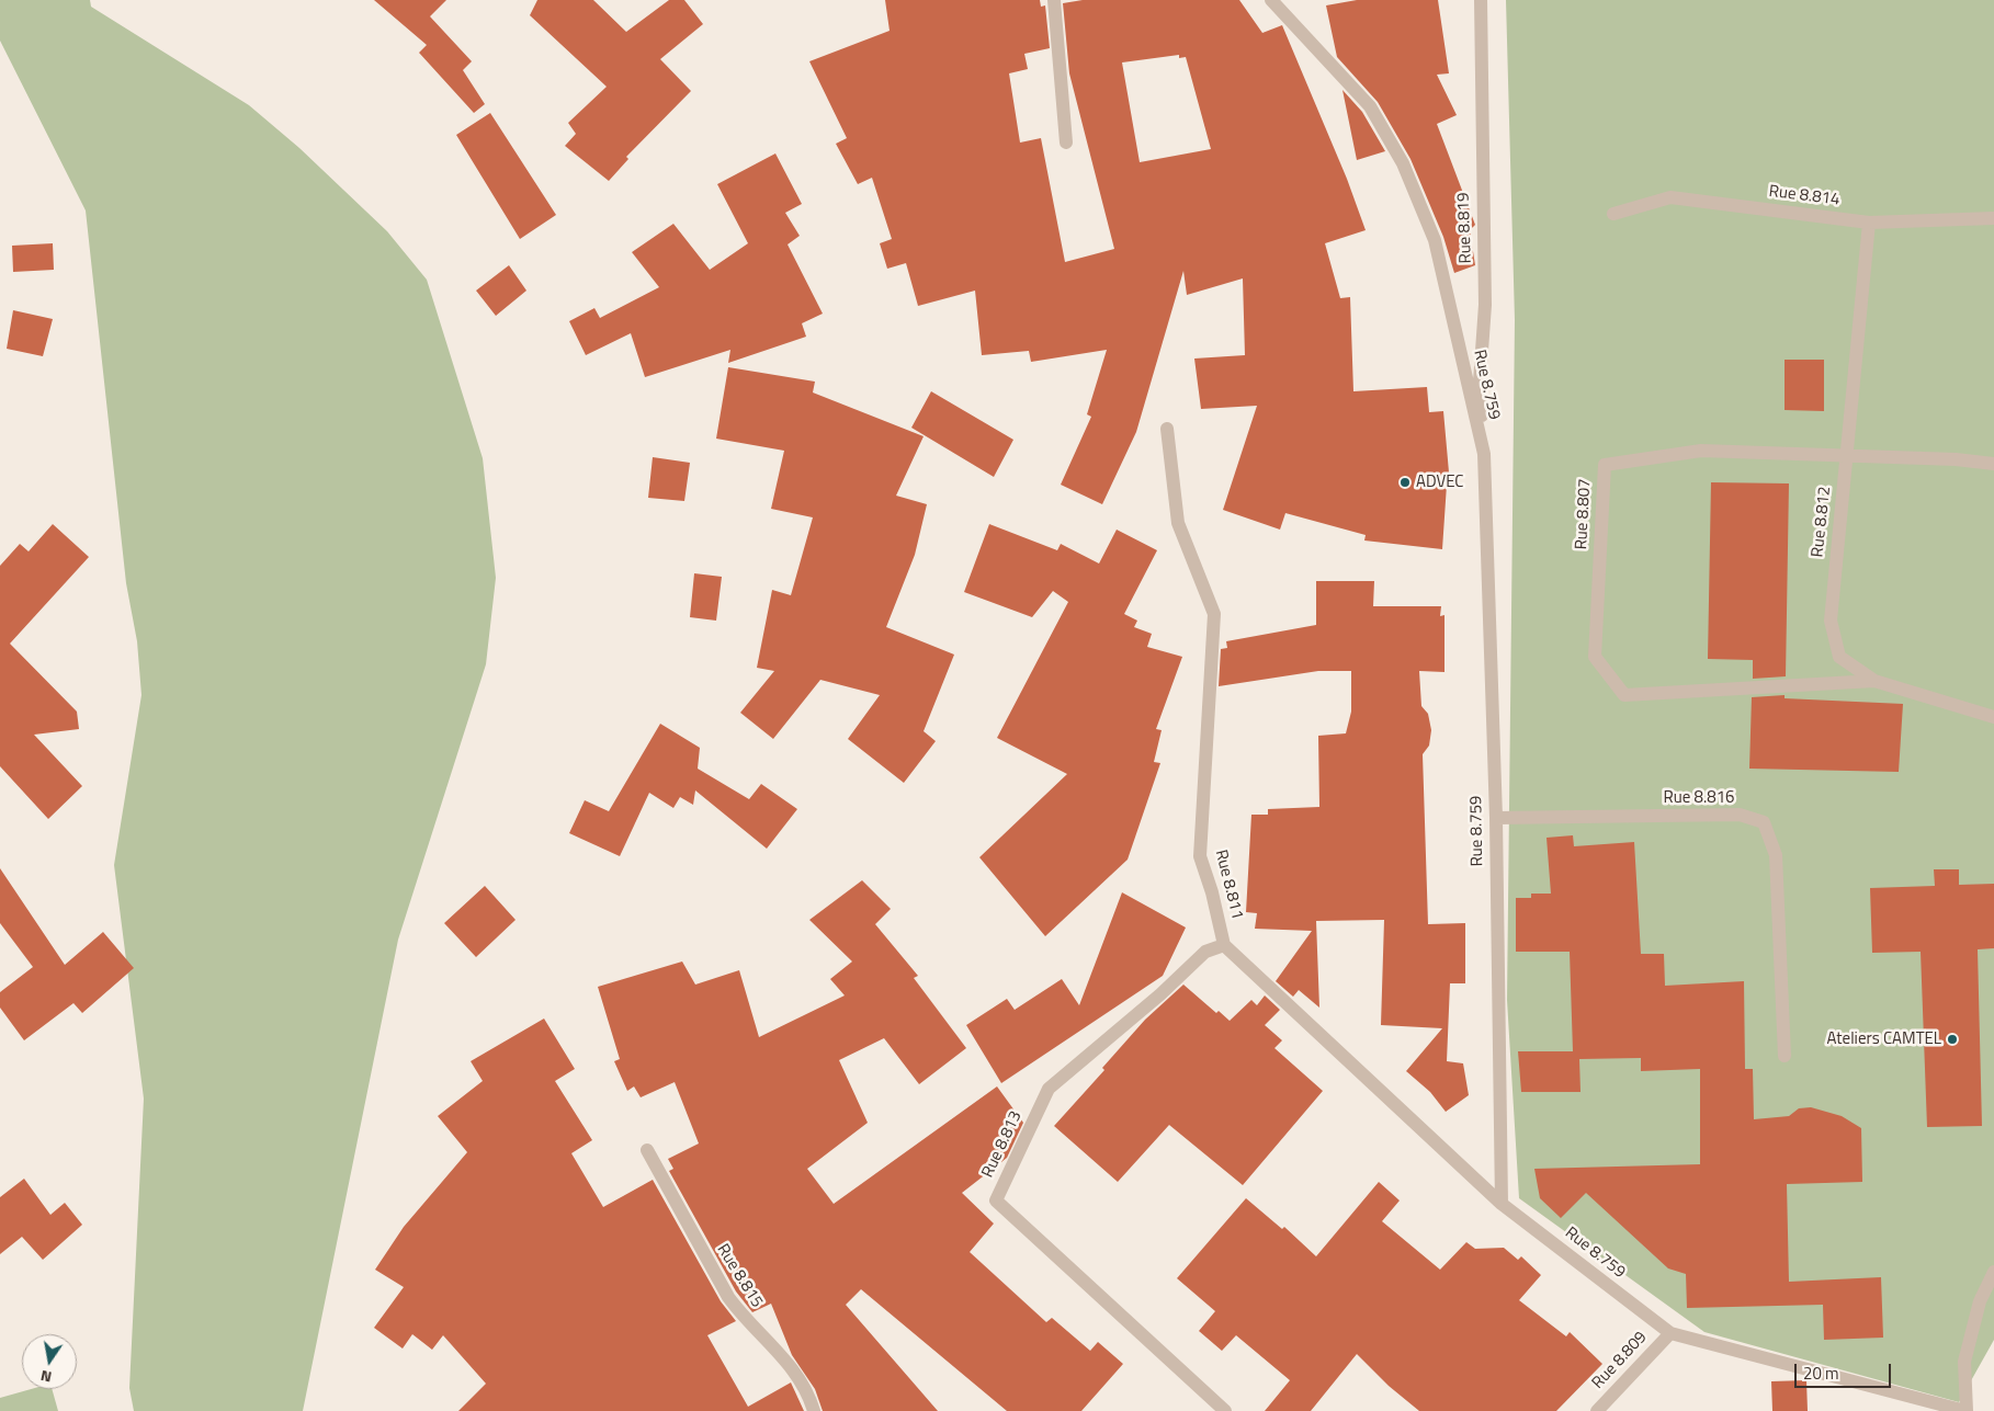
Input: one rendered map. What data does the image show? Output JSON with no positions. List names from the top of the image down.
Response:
{
  "streets": {
    "street": [
      "Rue 8.814",
      "Rue 8.819",
      "Rue 8.759",
      "Rue 8.807",
      "Rue 8.812",
      "Rue 8.816",
      "Rue 8.811",
      "Rue 8.813",
      "Rue 8.815",
      "Rue 8.809"
    ]
  },
  "crossings": [
    ["Rue 8.814", "Rue 8.812"],
    ["Rue 8.819", "Rue 8.759"],
    ["Rue 8.759", "Rue 8.816"],
    ["Rue 8.759", "Rue 8.811"],
    ["Rue 8.759", "Rue 8.809"],
    ["Rue 8.807", "Rue 8.812"],
    ["Rue 8.811", "Rue 8.813"]
  ],
  "places": ["ADVEC", "Ateliers CAMTEL"],
  "scale_bar": "20 m",
  "north": "bottom"
}
